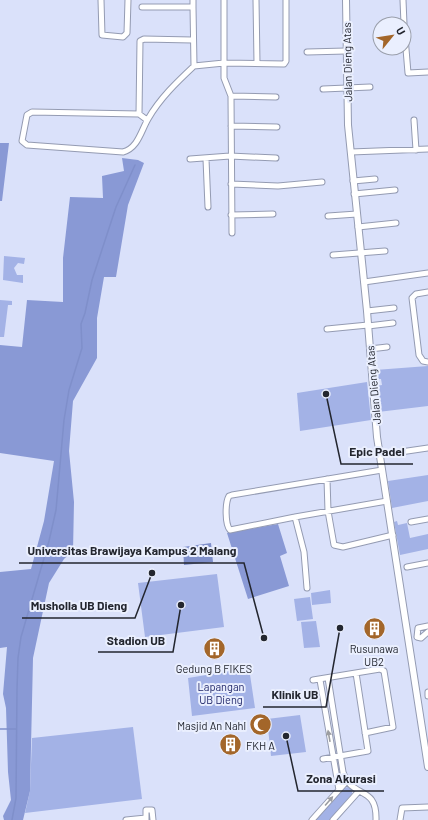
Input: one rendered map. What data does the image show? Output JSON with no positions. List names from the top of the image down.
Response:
{
  "streets": {
    "street": ["Jalan Dieng Atas"]
  },
  "parks": ["Lapangan UB Dieng"],
  "places": {
    "other": [
      "Epic Padel",
      "Musholla UB Dieng",
      "Stadion UB",
      "Klinik UB",
      "Universitas Brawijaya Kampus 2 Malang",
      "Zona Akurasi"
    ],
    "building": ["Rusunawa UB2", "Gedung B FIKES", "FKH A"],
    "mosque": ["Masjid An Nahl"]
  },
  "north": "top right"
}
